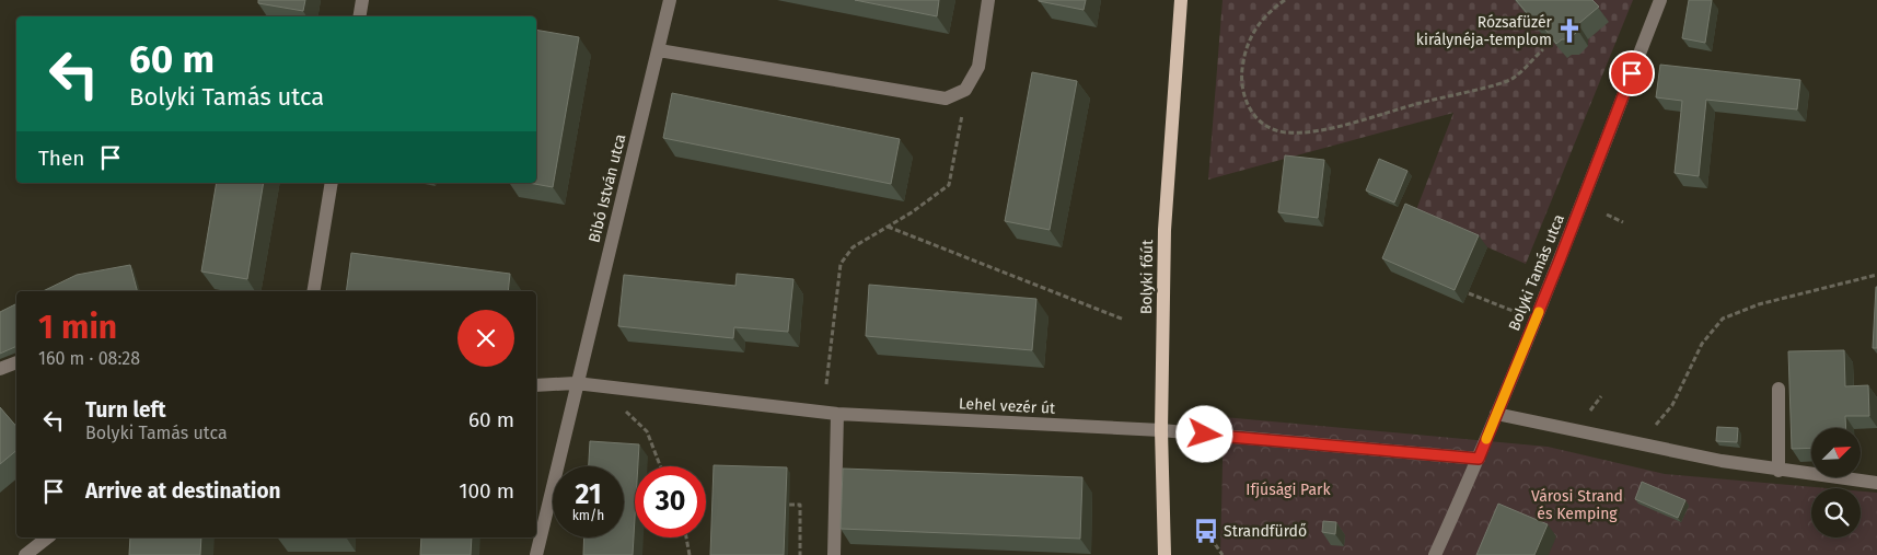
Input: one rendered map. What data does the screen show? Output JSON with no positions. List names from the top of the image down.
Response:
{
  "streets": {
    "main road": ["Bolyki főút"],
    "street": ["Bibó István utca", "Bolyki Tamás utca", "Lehel vezér út"]
  },
  "crossings": [
    ["Bibó István utca", "Lehel vezér út"],
    ["Bolyki Tamás utca", "Lehel vezér út"],
    ["Bolyki főút", "Lehel vezér út"]
  ],
  "parks": ["Ifjúsági Park", "Városi Strand és Kemping"],
  "places": {
    "church": ["Rózsafüzér királynéja-templom"],
    "bus stop": ["Strandfürdő"]
  },
  "north": "top right",
  "page": {
    "turn": ["60 m", "Bolyki Tamás utca"],
    "then": "Then",
    "heading": ["1 min", "160 m · 08:28"],
    "list": [
      {
        "name": "Turn left",
        "note": "Bolyki Tamás utca",
        "value": "60 m"
      },
      {
        "name": "Arrive at destination",
        "value": "100 m"
      }
    ],
    "speed": "21 km/h",
    "limit": "30"
  }
}
